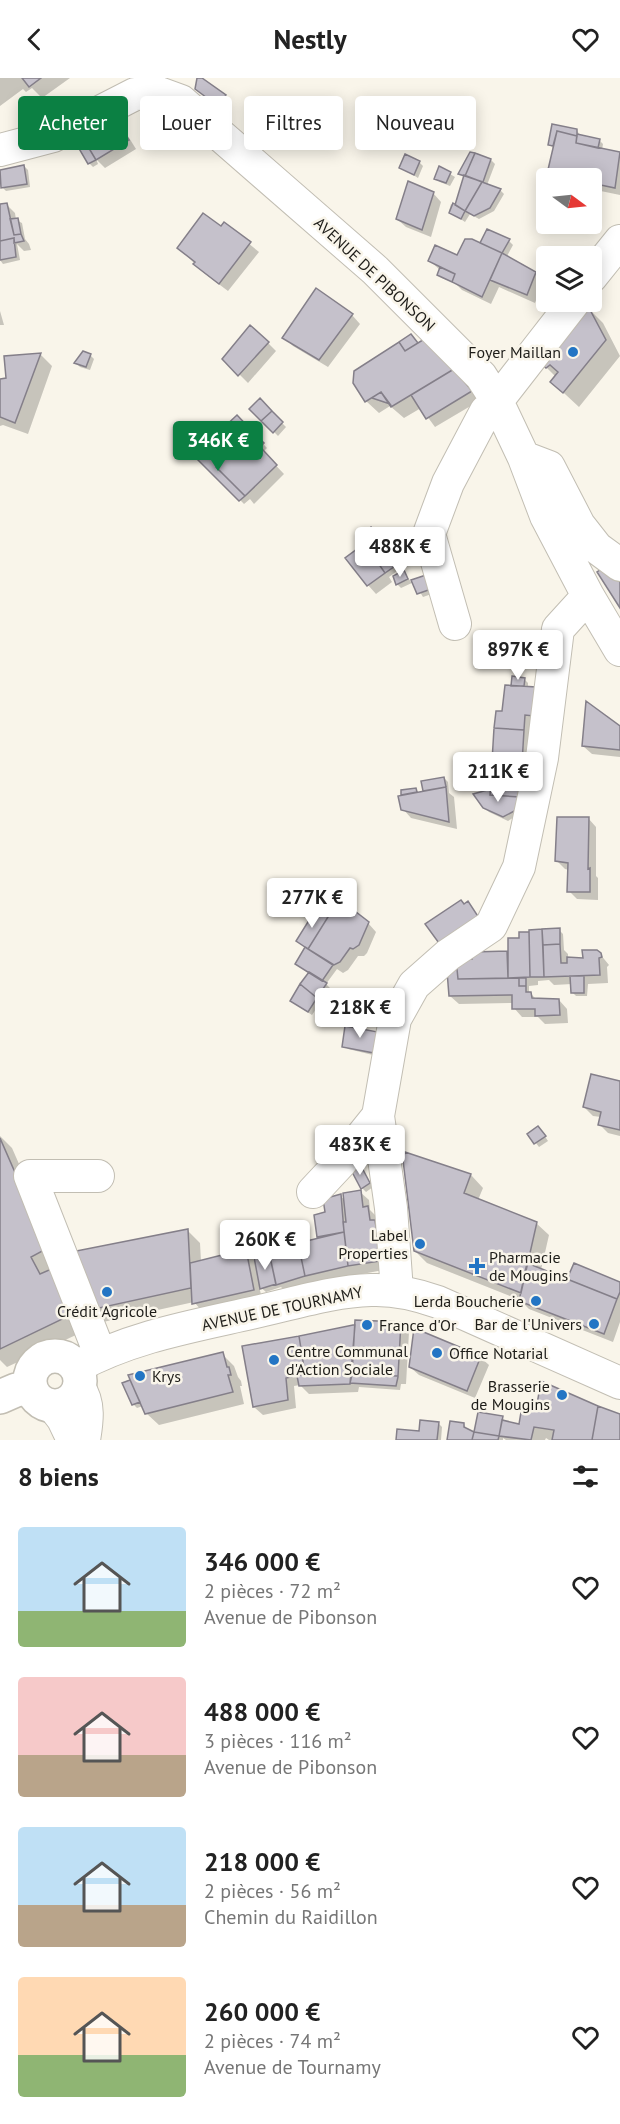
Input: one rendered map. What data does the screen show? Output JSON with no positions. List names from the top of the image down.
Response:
{
  "streets": {
    "street": ["AVENUE DE PIBONSON", "AVENUE DE TOURNAMY"]
  },
  "places": {
    "other": [
      "Foyer Maillan",
      "Label Properties",
      "Crédit Agricole",
      "Lerda Boucherie",
      "Bar de l'Univers",
      "France d'Or",
      "Office Notarial",
      "Centre Communal d'Action Sociale",
      "Krys",
      "Brasserie de Mougins"
    ],
    "health": ["Pharmacie de Mougins"]
  },
  "north": "right",
  "page": {
    "header": "Nestly",
    "chip": [
      "Acheter",
      "Louer",
      "Filtres",
      "Nouveau"
    ],
    "price": [
      "346K €",
      "488K €",
      "897K €",
      "211K €",
      "277K €",
      "218K €",
      "483K €",
      "260K €"
    ],
    "heading": "8 biens",
    "list": [
      {
        "name": "346 000 €",
        "note": "2 pièces · 72 m² · Avenue de Pibonson"
      },
      {
        "name": "488 000 €",
        "note": "3 pièces · 116 m² · Avenue de Pibonson"
      },
      {
        "name": "218 000 €",
        "note": "2 pièces · 56 m² · Chemin du Raidillon"
      },
      {
        "name": "260 000 €",
        "note": "2 pièces · 74 m² · Avenue de Tournamy"
      }
    ]
  }
}
